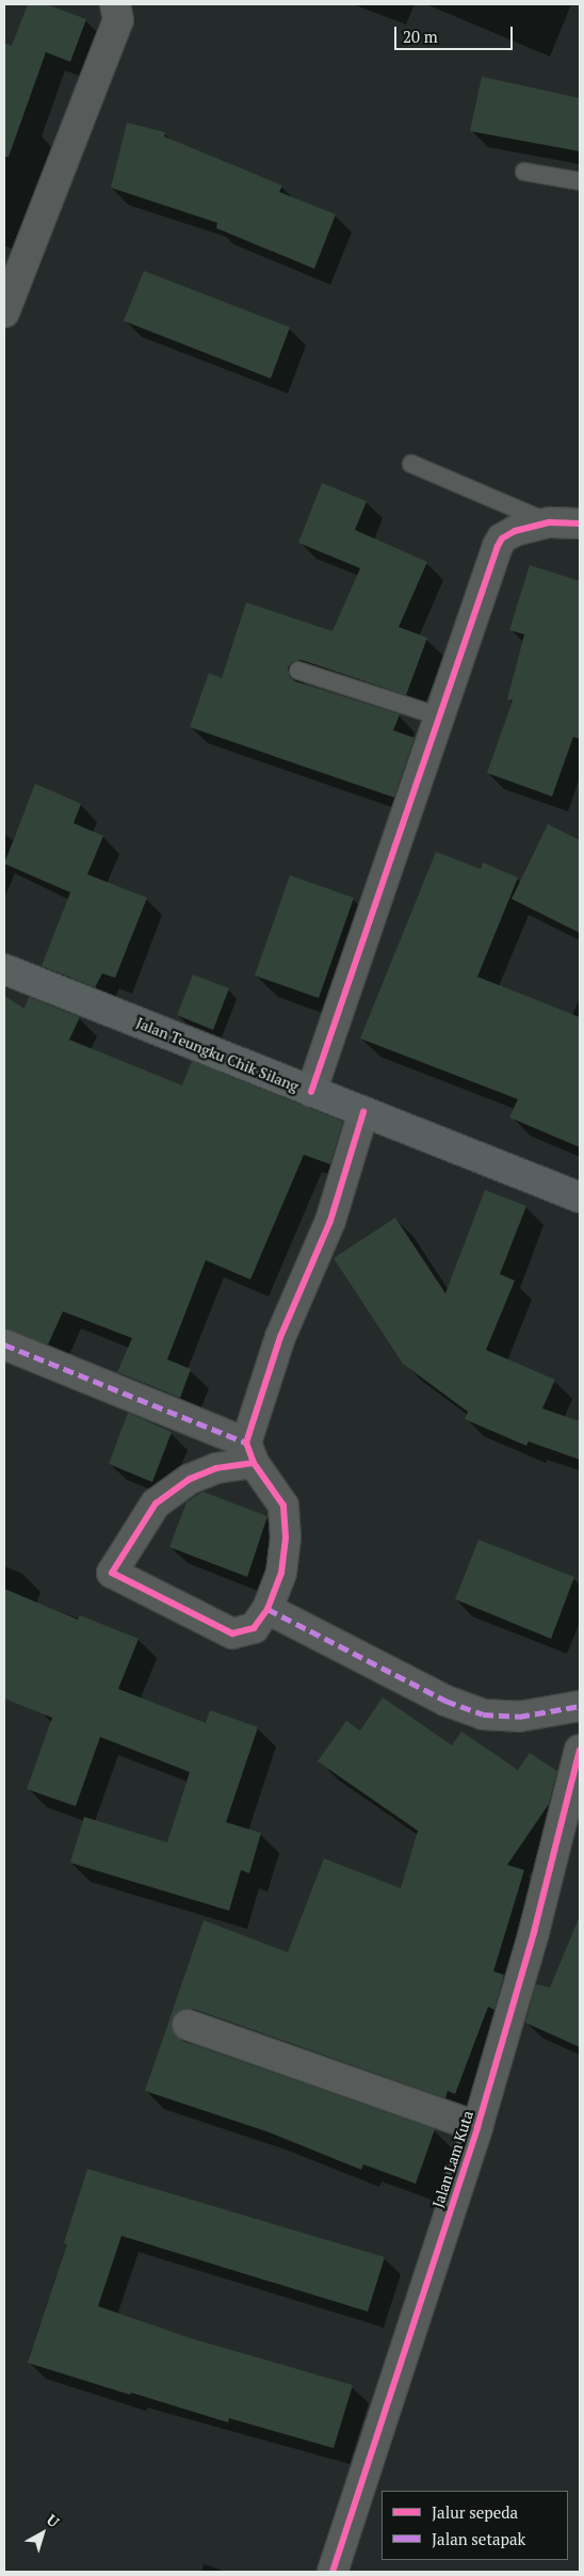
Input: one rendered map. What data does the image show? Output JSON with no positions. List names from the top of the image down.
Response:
{
  "streets": {
    "street": ["Jalan Teungku Chik Silang", "Jalan Lam Kuta"]
  },
  "legend": ["Jalur sepeda", "Jalan setapak"],
  "scale_bar": "20 m",
  "north": "top right"
}
